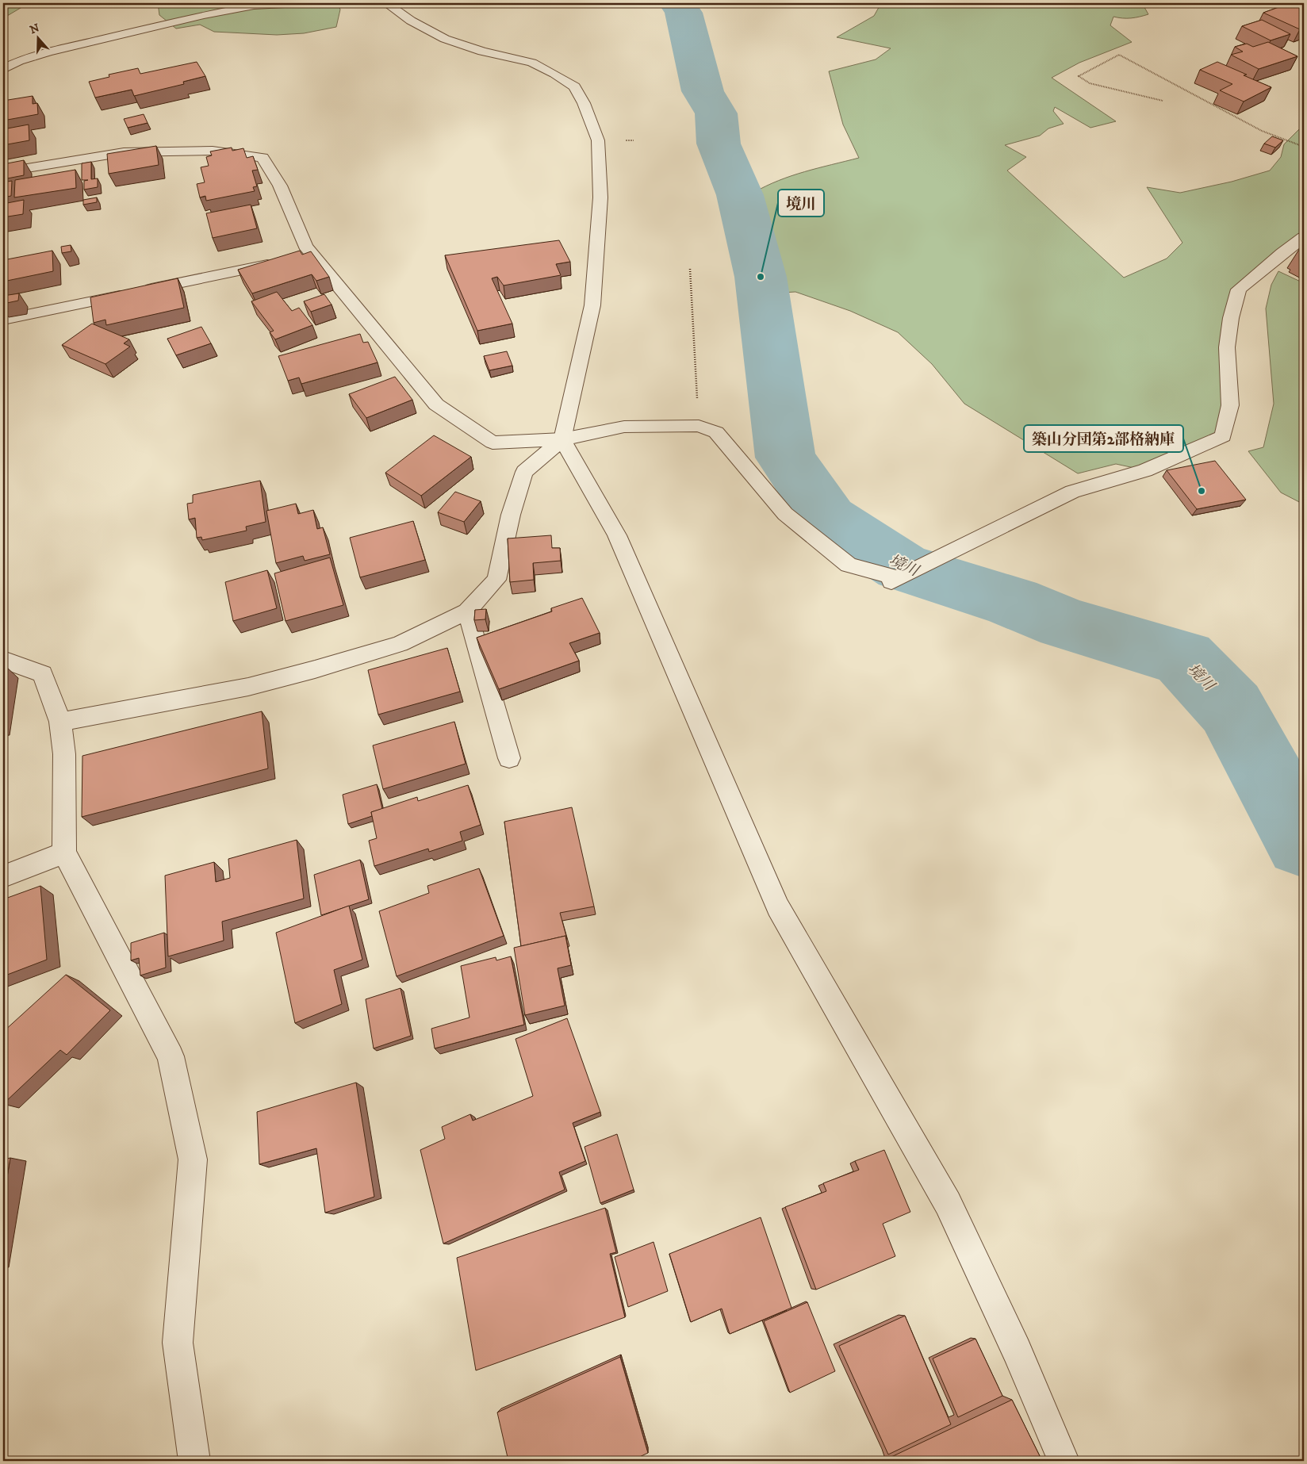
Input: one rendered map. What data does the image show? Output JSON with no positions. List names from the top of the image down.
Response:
{
  "water": ["境川"],
  "places": ["境川", "築山分団第2部格納庫"],
  "north": "top"
}
